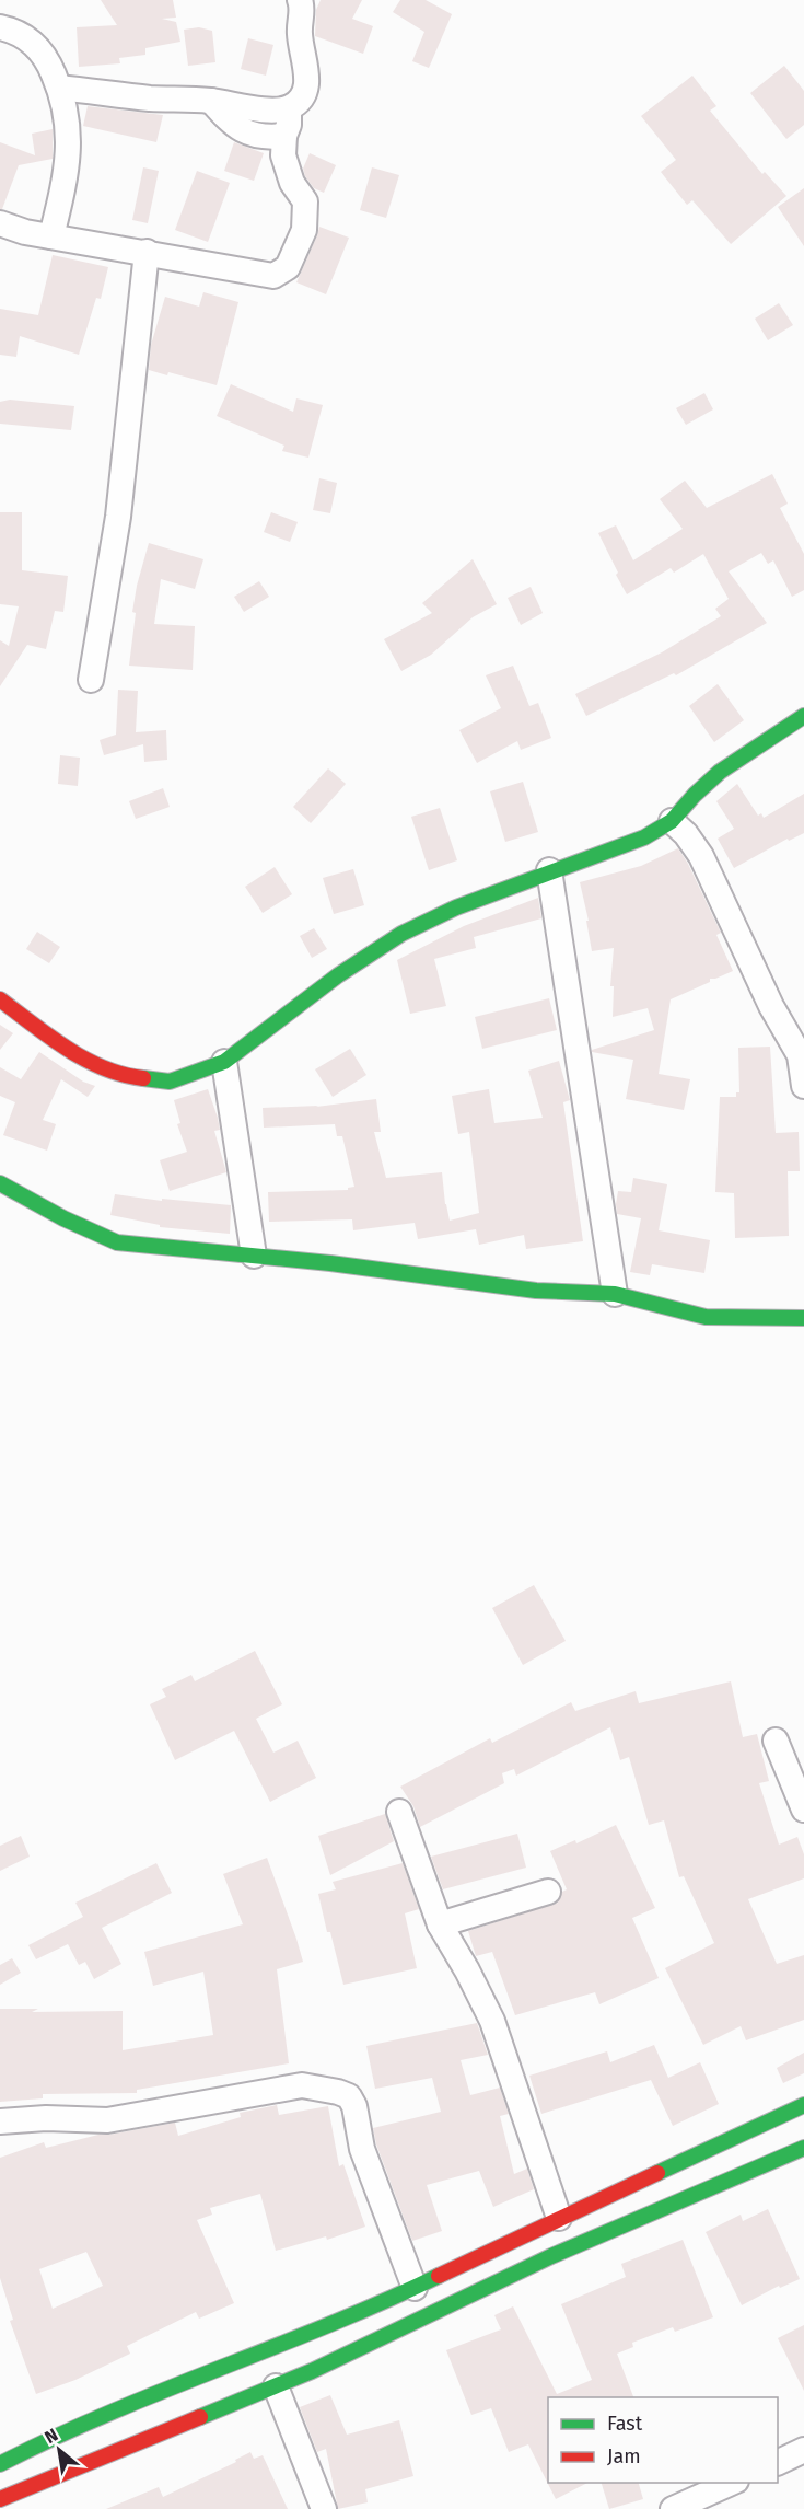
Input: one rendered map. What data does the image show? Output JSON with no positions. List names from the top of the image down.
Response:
{
  "legend": ["Fast", "Jam"],
  "north": "top left"
}
